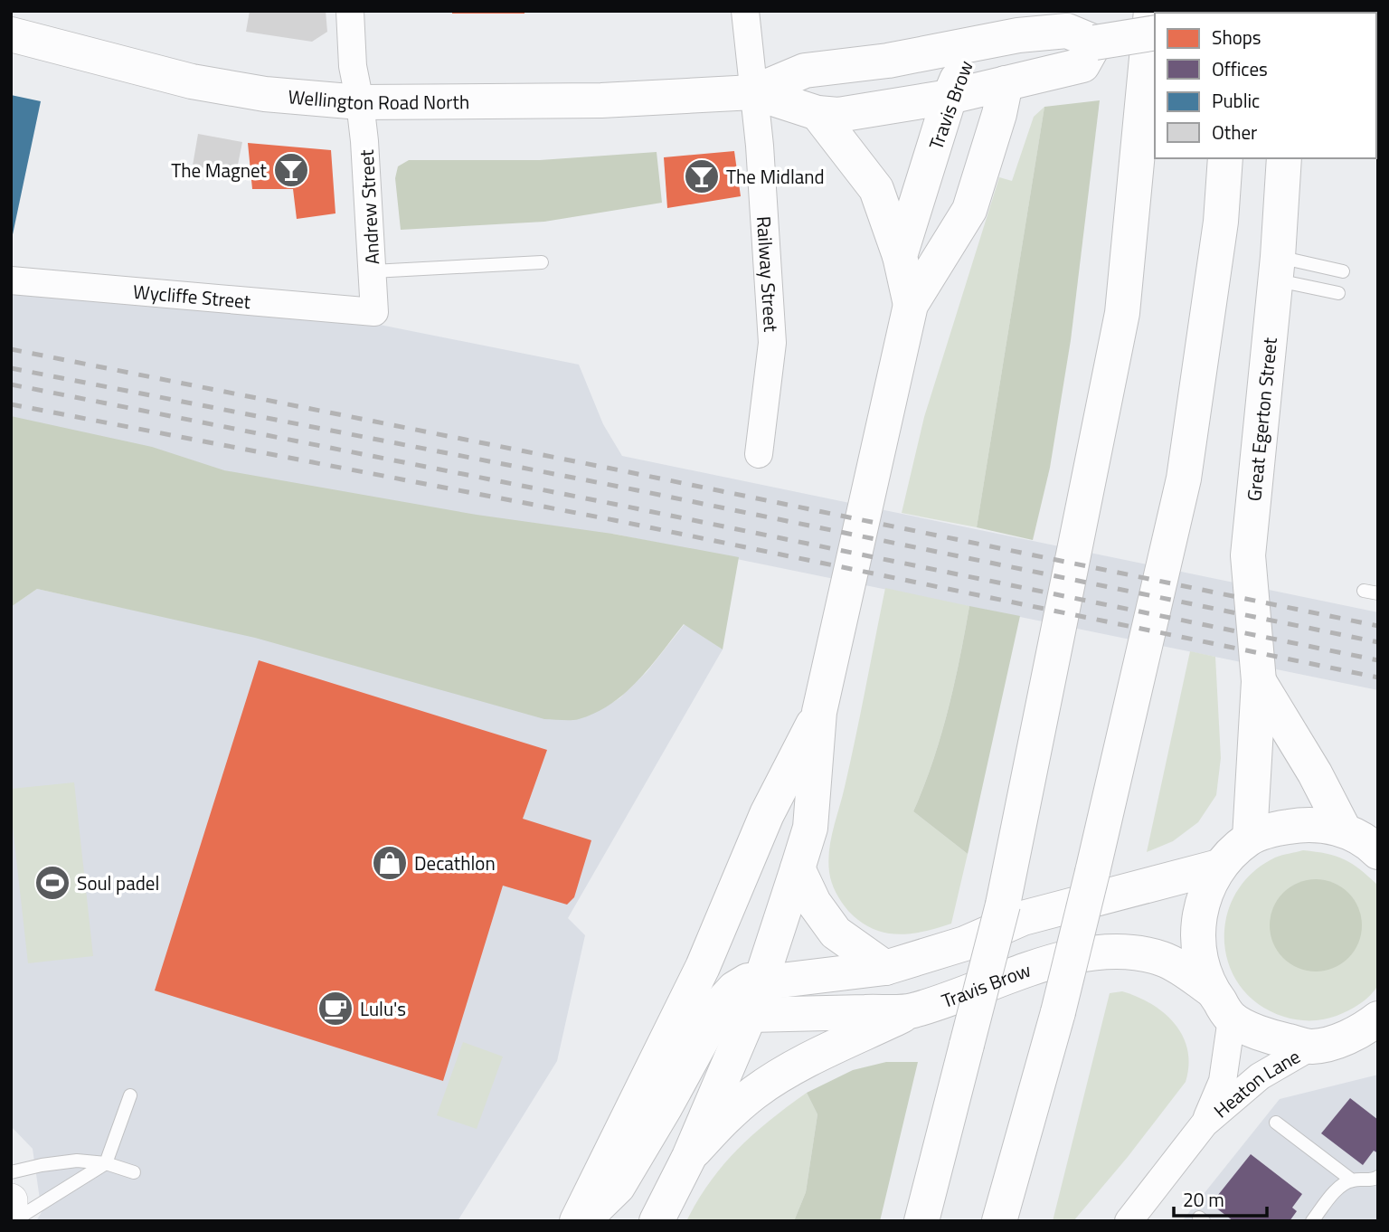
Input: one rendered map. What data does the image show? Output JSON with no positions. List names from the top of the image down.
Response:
{
  "streets": {
    "main road": ["Wellington Road North", "Travis Brow", "Great Egerton Street"],
    "street": [
      "Andrew Street",
      "Railway Street",
      "Wycliffe Street",
      "Heaton Lane"
    ]
  },
  "crossings": [
    ["Wellington Road North", "Travis Brow"],
    ["Wellington Road North", "Andrew Street"],
    ["Wellington Road North", "Railway Street"],
    ["Andrew Street", "Wycliffe Street"]
  ],
  "places": {
    "bar": ["The Magnet", "The Midland"],
    "shop": ["Decathlon"],
    "sports": ["Soul padel"],
    "cafe": ["Lulu's"]
  },
  "legend": [
    "Shops",
    "Offices",
    "Public",
    "Other"
  ],
  "scale_bar": "20 m"
}
